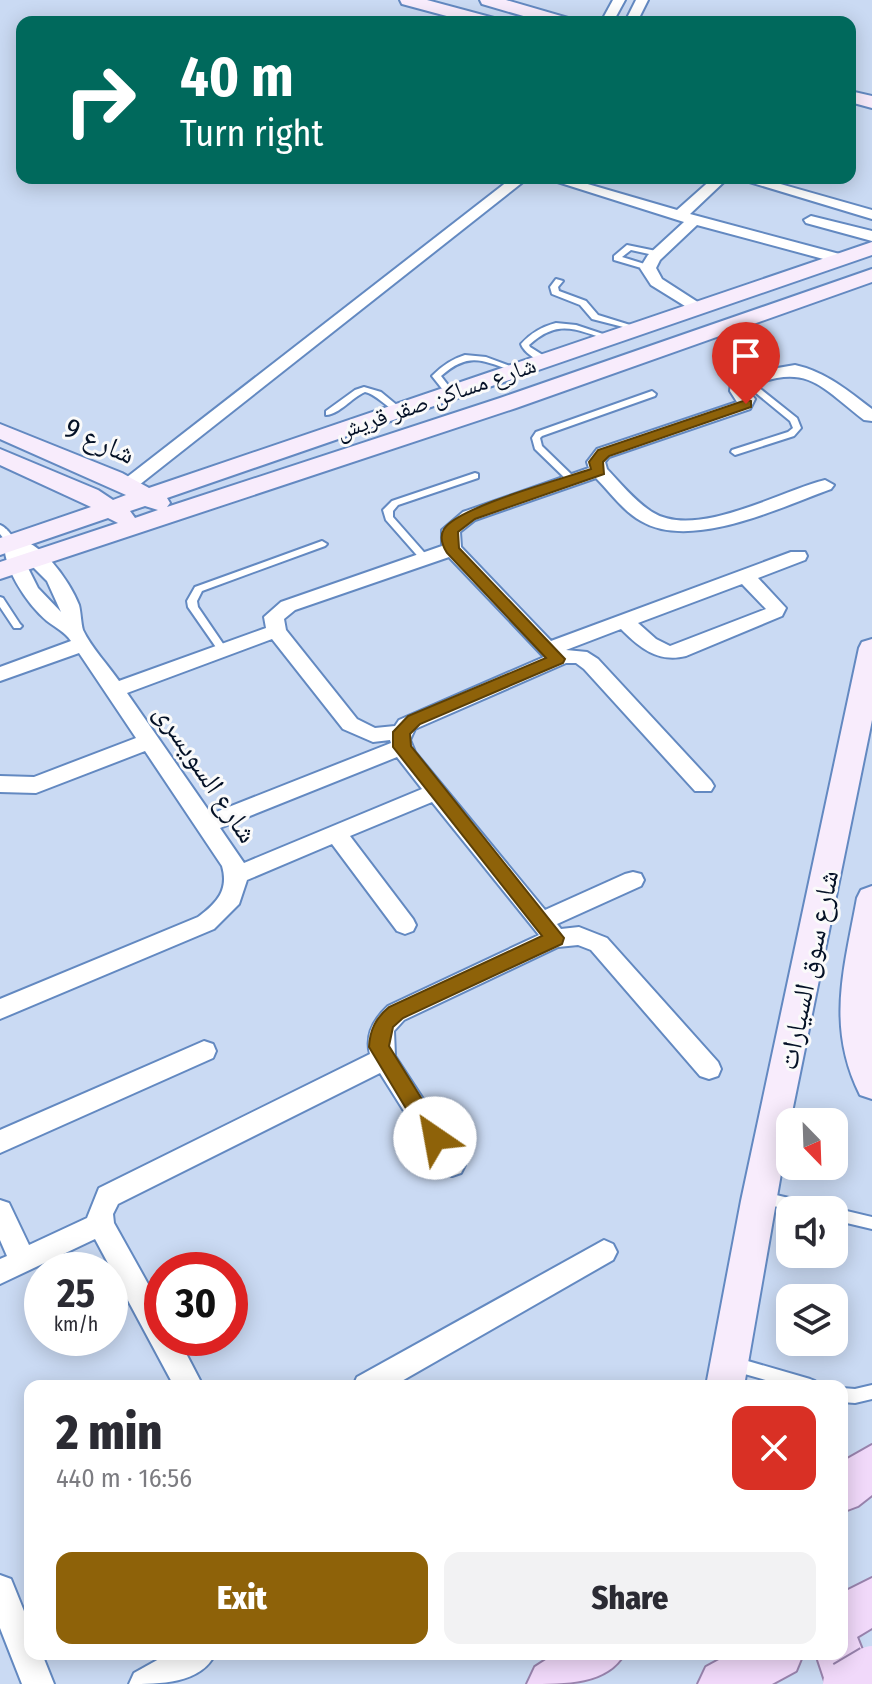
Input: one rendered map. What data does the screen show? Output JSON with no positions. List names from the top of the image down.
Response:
{
  "streets": {
    "street": [
      "شارع مساكن صقر قريش",
      "شارع 9",
      "شارع السويسرى",
      "شارع سوق السيارات"
    ]
  },
  "crossings": [
    ["شارع مساكن صقر قريش", "شارع 9"],
    ["شارع مساكن صقر قريش", "شارع السويسرى"]
  ],
  "north": "bottom right",
  "page": {
    "turn": ["40 m", "Turn right"],
    "speed": "25 km/h",
    "limit": "30",
    "heading": ["2 min", "440 m · 16:56"],
    "buttons": ["Exit", "Share"]
  }
}
